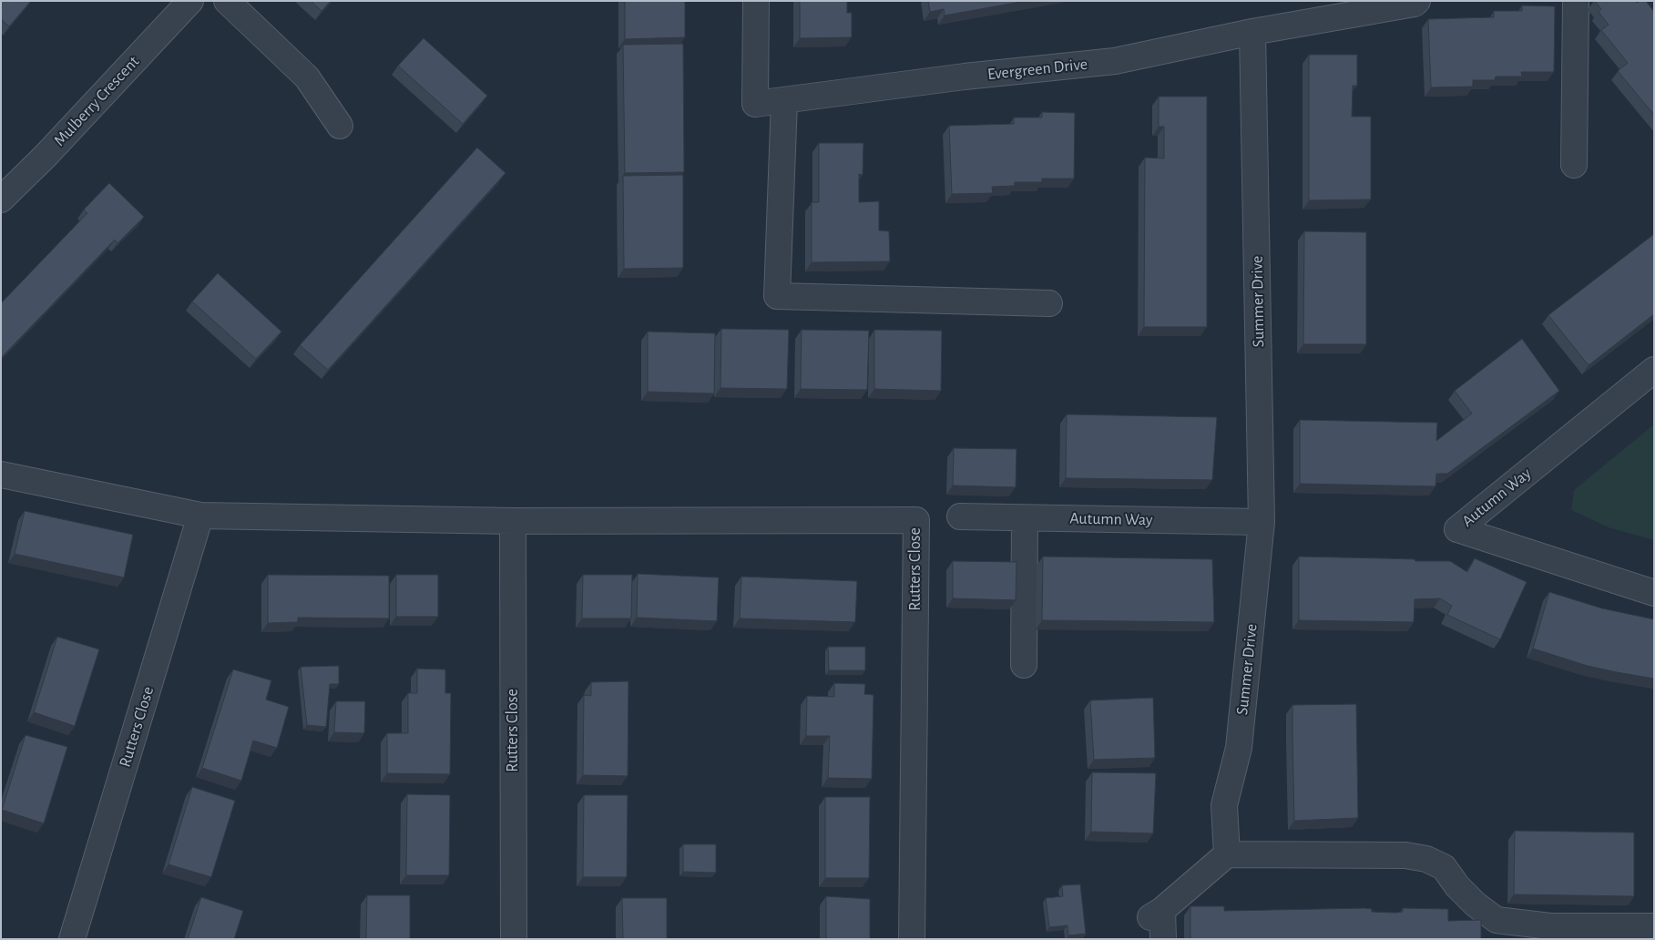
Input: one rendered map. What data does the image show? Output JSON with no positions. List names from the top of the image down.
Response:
{
  "streets": {
    "street": [
      "Evergreen Drive",
      "Mulberry Crescent",
      "Summer Drive",
      "Autumn Way",
      "Rutters Close"
    ]
  },
  "crossings": [
    ["Evergreen Drive", "Summer Drive"],
    ["Summer Drive", "Autumn Way"]
  ]
}
